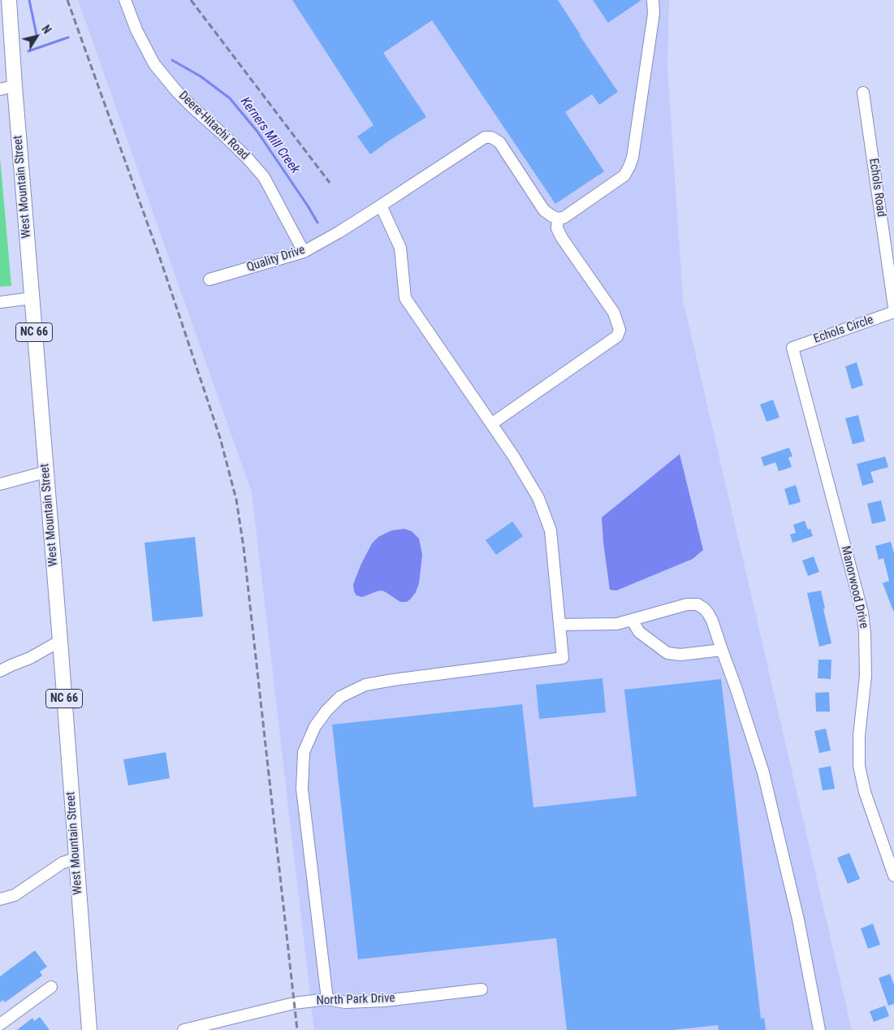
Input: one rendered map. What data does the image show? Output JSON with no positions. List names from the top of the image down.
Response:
{
  "streets": {
    "main road": ["West Mountain Street", "NC 66"],
    "street": [
      "Deere-Hitachi Road",
      "Echols Road",
      "Quality Drive",
      "Echols Circle",
      "Manorwood Drive",
      "North Park Drive"
    ]
  },
  "crossings": [
    ["Deere-Hitachi Road", "Quality Drive"],
    ["Echols Circle", "Manorwood Drive"]
  ],
  "water": ["Kerners Mill Creek"],
  "north": "top right"
}
